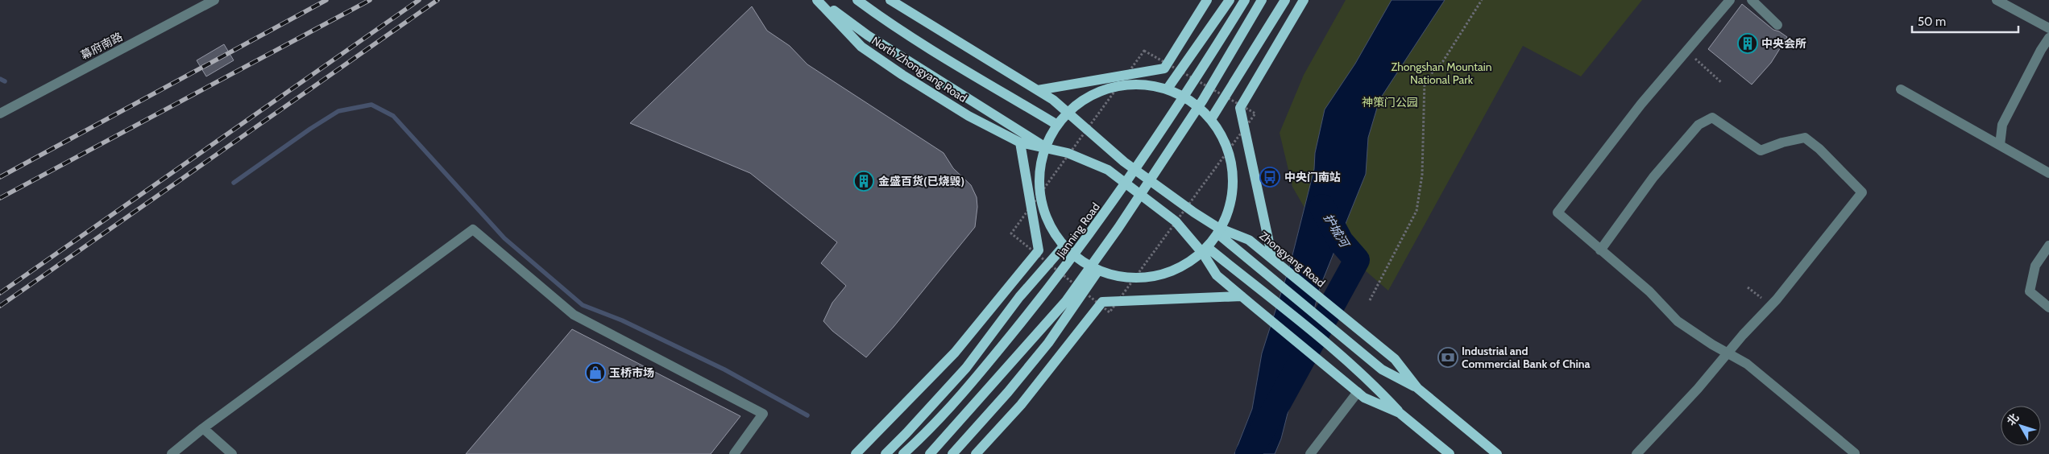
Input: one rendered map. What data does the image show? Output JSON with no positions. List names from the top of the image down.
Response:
{
  "streets": {
    "main road": ["North Zhongyang Road", "Jianning Road", "Zhongyang Road"],
    "street": ["幕府南路"]
  },
  "water": ["护城河"],
  "parks": ["Zhongshan Mountain National Park", "神策门公园"],
  "places": {
    "building": ["中央会所", "金盛百货(已烧毁)"],
    "bus stop": ["中央门南站"],
    "bank": ["Industrial and Commercial Bank of China"],
    "shop": ["玉桥市场"]
  },
  "scale_bar": "50 m",
  "north": "top left"
}
